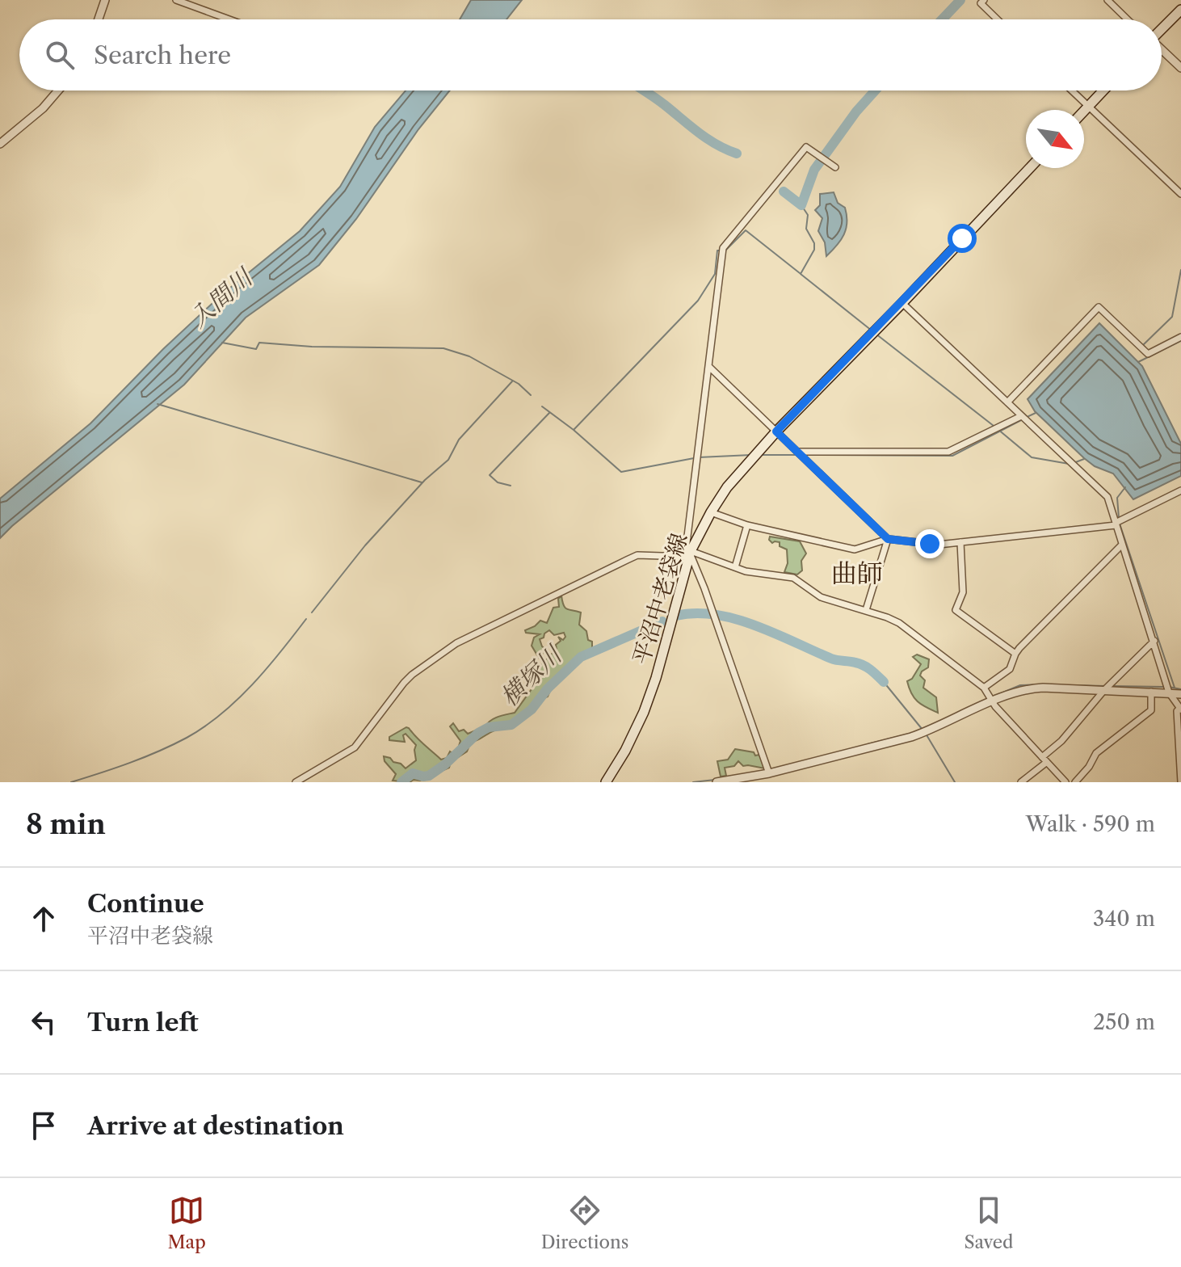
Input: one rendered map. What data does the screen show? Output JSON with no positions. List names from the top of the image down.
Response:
{
  "streets": {
    "main road": ["平沼中老袋線"]
  },
  "districts": ["曲師"],
  "water": ["入間川", "横塚川"],
  "north": "bottom right",
  "page": {
    "search": "Search here",
    "heading": ["8 min", "Walk · 590 m"],
    "list": [
      ["Continue", "平沼中老袋線", "340 m"],
      ["Turn left", "250 m"],
      "Arrive at destination"
    ],
    "nav": ["Map", "Directions", "Saved"]
  }
}
